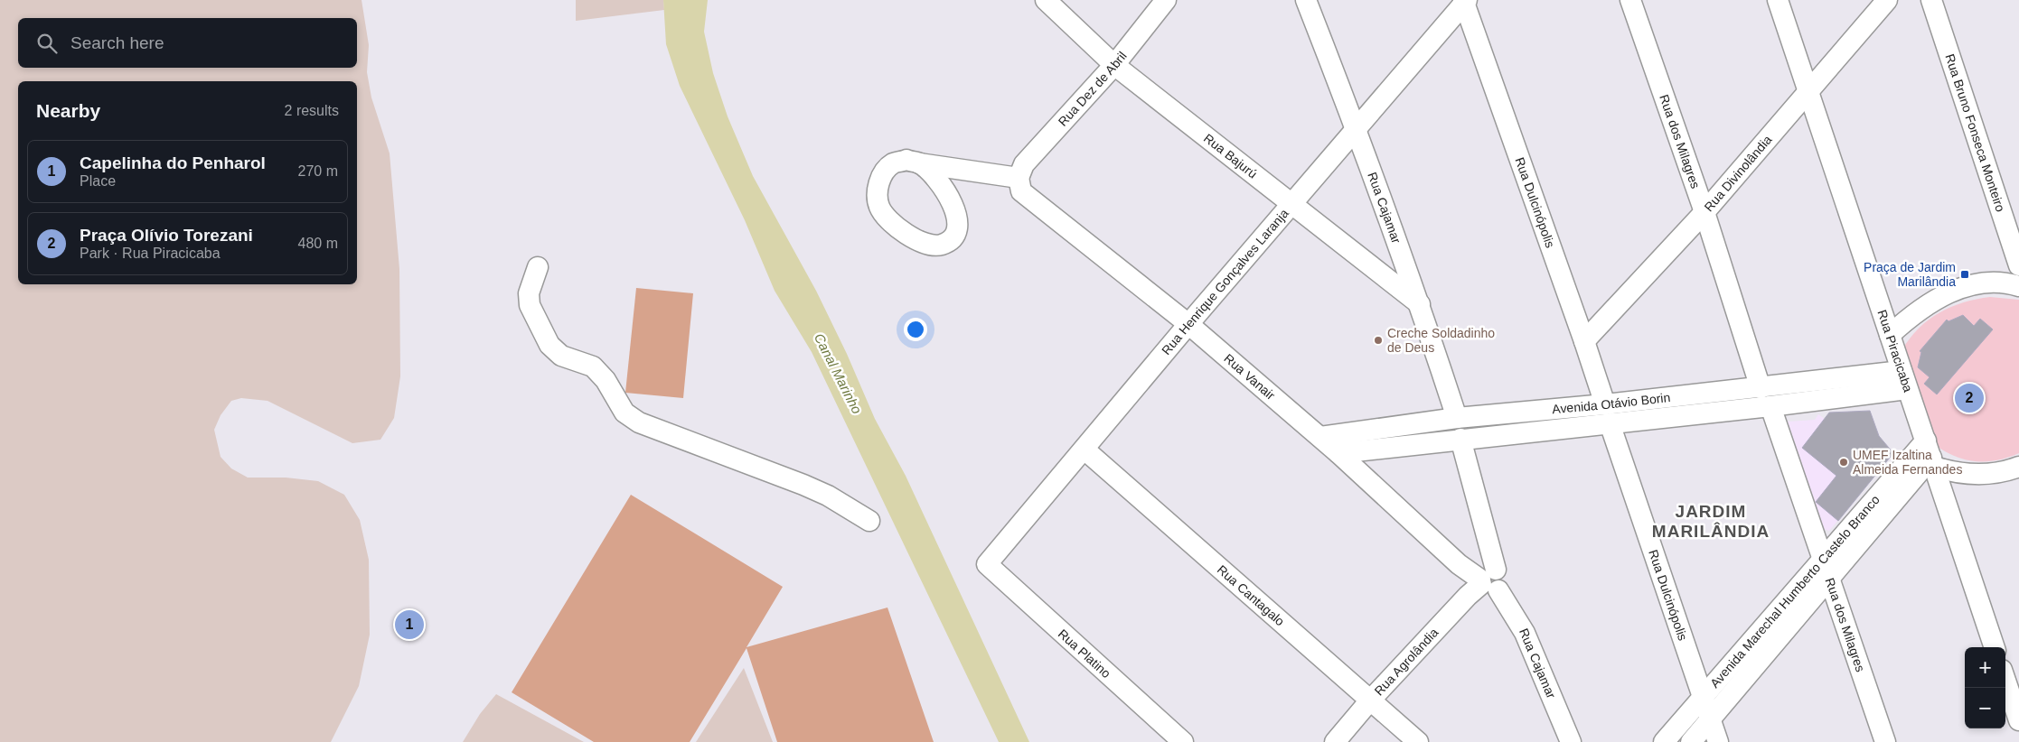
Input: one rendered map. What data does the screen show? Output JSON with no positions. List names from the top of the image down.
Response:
{
  "streets": {
    "street": [
      "Rua Dez de Abril",
      "Rua Bruno Fonseca Monteiro",
      "Rua dos Milagres",
      "Rua Bajurú",
      "Rua Divinolândia",
      "Rua Dulcinópolis",
      "Rua Cajamar",
      "Rua Henrique Gonçalves Laranja",
      "Rua Piracicaba",
      "Rua Vanair",
      "Avenida Otávio Borin",
      "Avenida Marechal Humberto Castelo Branco",
      "Rua Cantagalo",
      "Rua Platino",
      "Rua Agrolândia"
    ]
  },
  "crossings": [
    ["Rua Dez de Abril", "Rua Bajurú"],
    ["Rua Dez de Abril", "Rua Vanair"],
    ["Rua dos Milagres", "Rua Divinolândia"],
    ["Rua dos Milagres", "Avenida Otávio Borin"],
    ["Rua dos Milagres", "Avenida Marechal Humberto Castelo Branco"],
    ["Rua Bajurú", "Rua Cajamar"],
    ["Rua Bajurú", "Rua Henrique Gonçalves Laranja"],
    ["Rua Divinolândia", "Rua Dulcinópolis"],
    ["Rua Divinolândia", "Rua Piracicaba"],
    ["Rua Dulcinópolis", "Rua Henrique Gonçalves Laranja"],
    ["Rua Dulcinópolis", "Avenida Otávio Borin"],
    ["Rua Dulcinópolis", "Avenida Marechal Humberto Castelo Branco"],
    ["Rua Cajamar", "Rua Henrique Gonçalves Laranja"],
    ["Rua Cajamar", "Rua Vanair"],
    ["Rua Cajamar", "Avenida Otávio Borin"],
    ["Rua Cajamar", "Rua Agrolândia"],
    ["Rua Henrique Gonçalves Laranja", "Rua Vanair"],
    ["Rua Henrique Gonçalves Laranja", "Rua Cantagalo"],
    ["Rua Henrique Gonçalves Laranja", "Rua Platino"],
    ["Rua Piracicaba", "Avenida Otávio Borin"],
    ["Rua Piracicaba", "Avenida Marechal Humberto Castelo Branco"],
    ["Rua Vanair", "Avenida Otávio Borin"],
    ["Rua Vanair", "Rua Agrolândia"],
    ["Rua Cantagalo", "Rua Agrolândia"]
  ],
  "districts": ["JARDIM MARILÂNDIA"],
  "water": ["Canal Marinho"],
  "places": {
    "transit": ["Praça de Jardim Marilândia"],
    "other": ["Creche Soldadinho de Deus", "UMEF Izaltina Almeida Fernandes"]
  },
  "page": {
    "search": "Search here",
    "heading": ["Nearby", "2 results"],
    "list": [
      {
        "mark": "1",
        "name": "Capelinha do Penharol",
        "note": "Place",
        "value": "270 m"
      },
      {
        "mark": "2",
        "name": "Praça Olívio Torezani",
        "note": "Park · Rua Piracicaba",
        "value": "480 m"
      }
    ],
    "pins": ["2", "1"],
    "map_buttons": ["+", "−"]
  }
}
